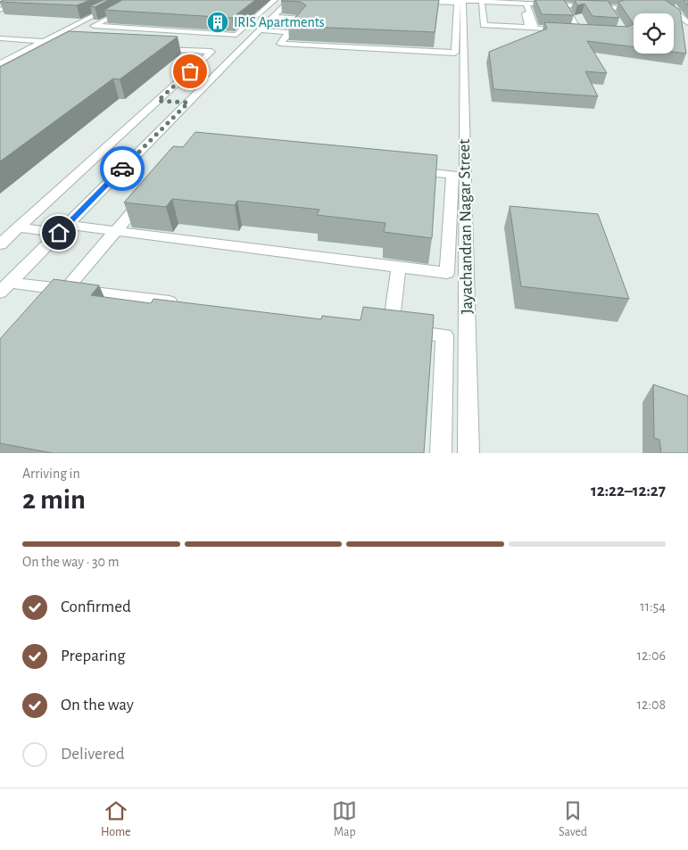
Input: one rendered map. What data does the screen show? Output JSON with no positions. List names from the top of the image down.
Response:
{
  "streets": {
    "street": ["Jayachandran Nagar Street"]
  },
  "places": {
    "building": ["IRIS Apartments"]
  },
  "page": {
    "heading": ["2 min", "Arriving in", "12:22–12:27"],
    "bar": "On the way · 30 m",
    "list": [
      ["Confirmed", "11:54"],
      ["Preparing", "12:06"],
      ["On the way", "12:08"],
      "Delivered"
    ],
    "tabs": ["Home", "Map", "Saved"]
  }
}
